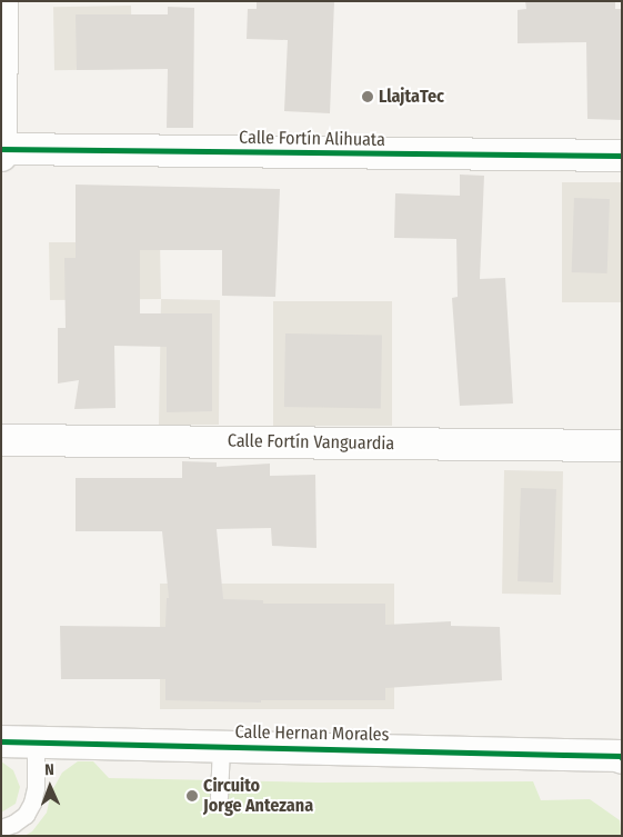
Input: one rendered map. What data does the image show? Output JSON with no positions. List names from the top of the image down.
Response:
{
  "streets": {
    "street": ["Calle Fortín Alihuata", "Calle Fortín Vanguardia", "Calle Hernan Morales"]
  },
  "places": ["LlajtaTec", "Circuito Jorge Antezana"],
  "north": "top"
}
